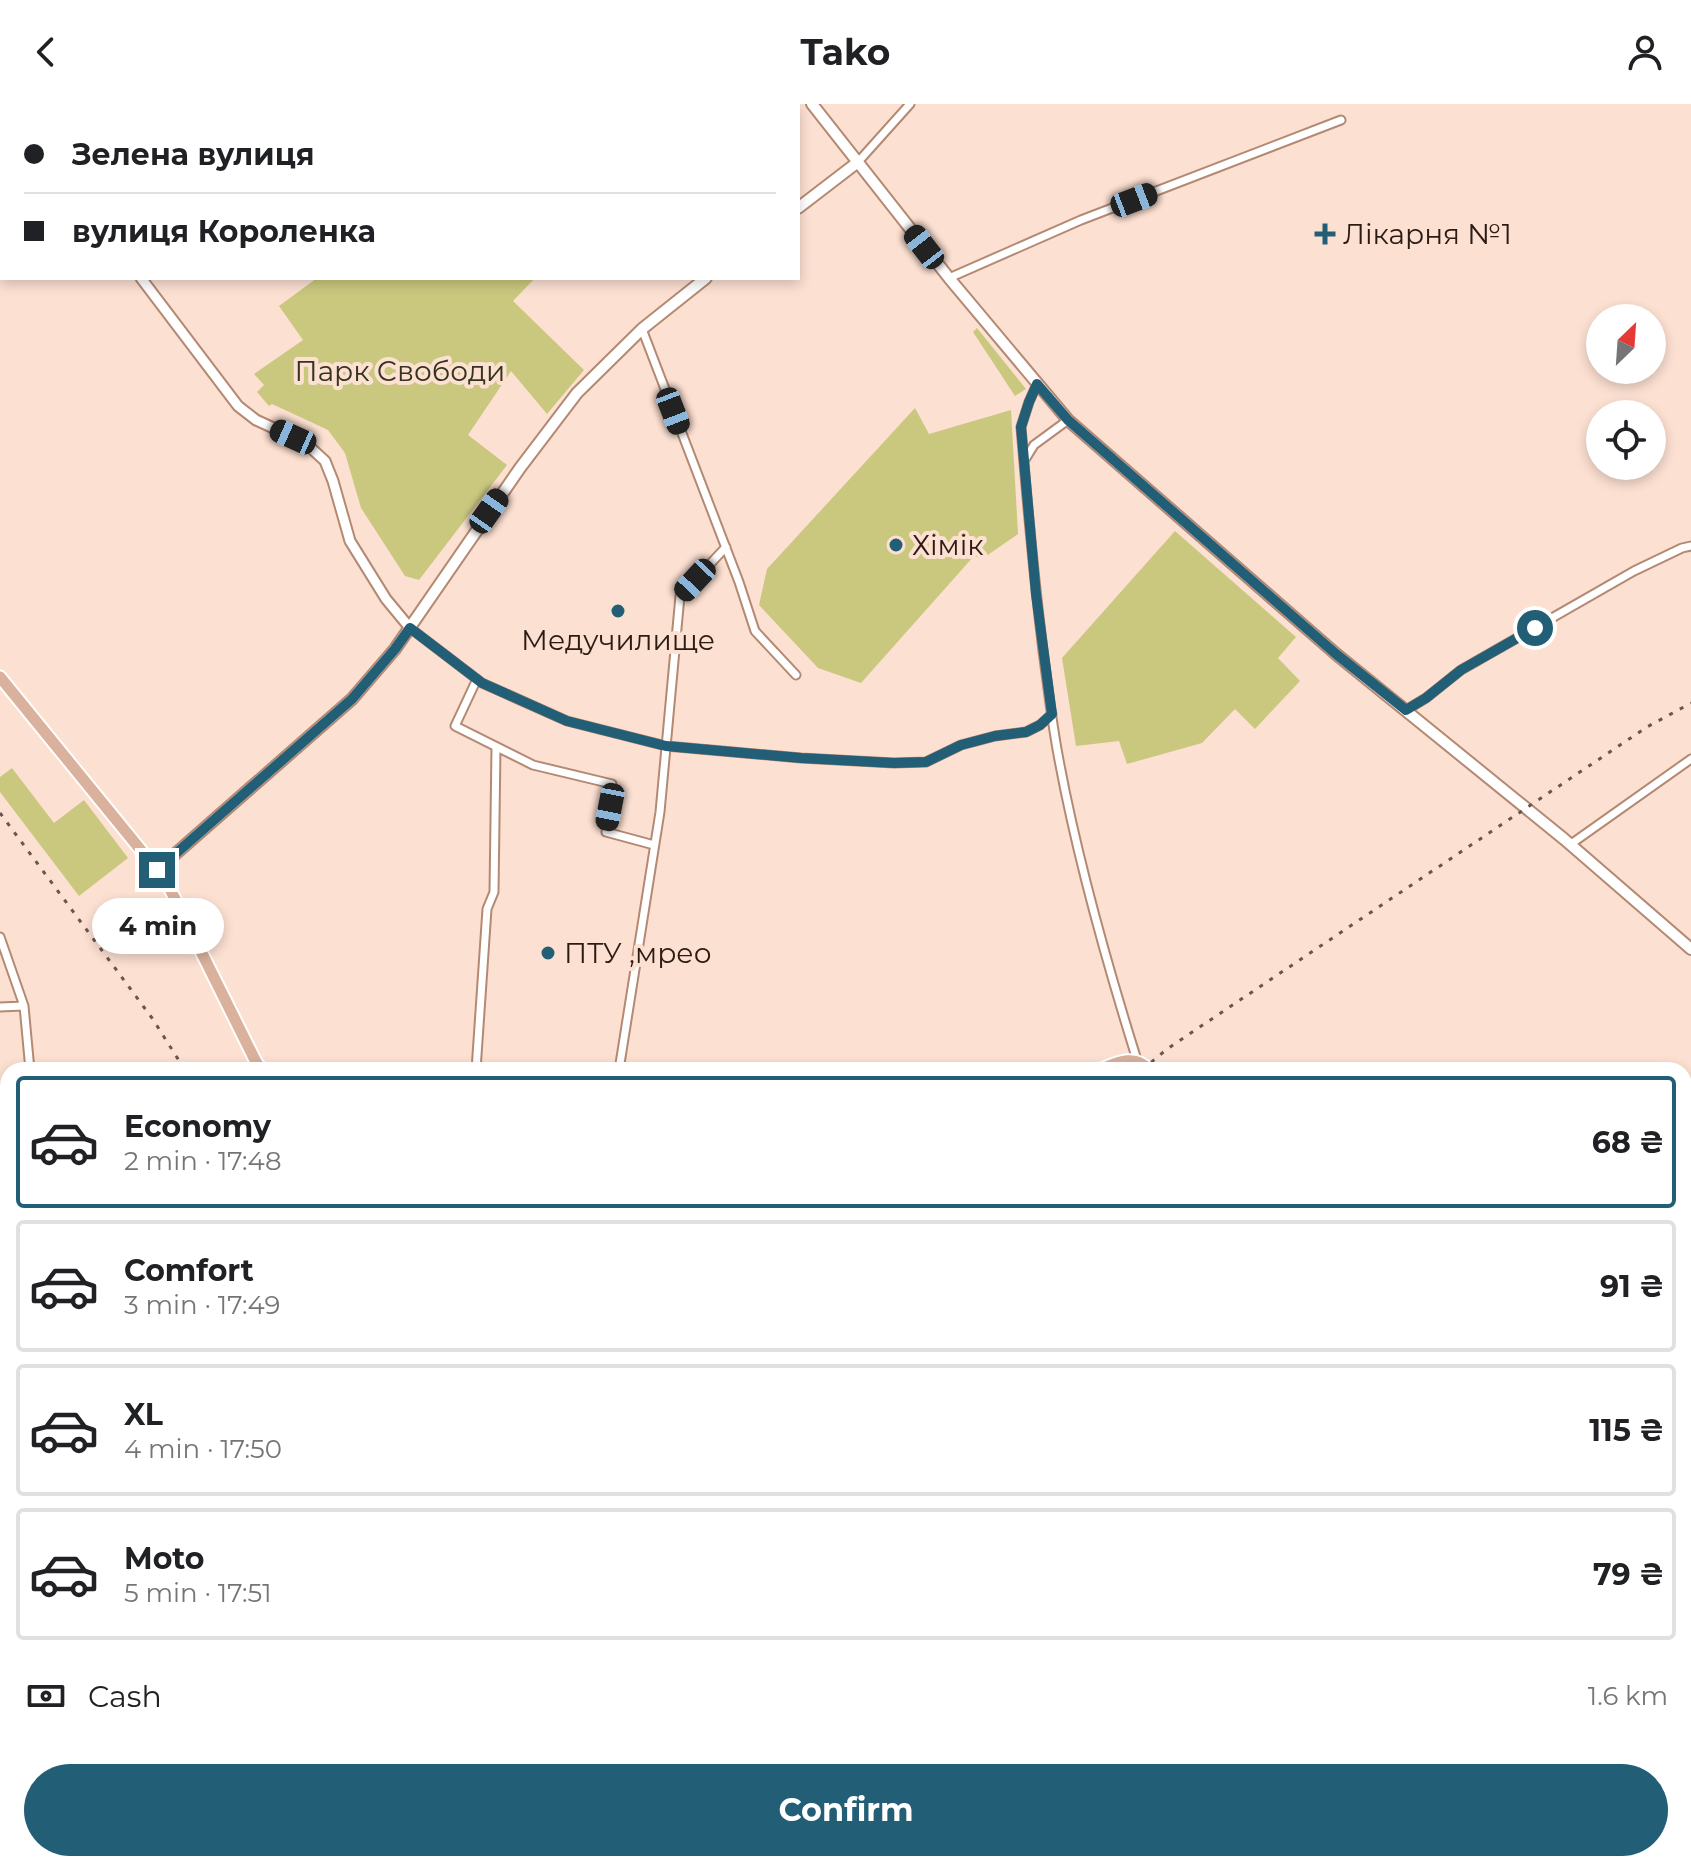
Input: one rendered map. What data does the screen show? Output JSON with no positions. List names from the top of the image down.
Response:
{
  "parks": ["Парк Свободи"],
  "places": {
    "health": ["Лікарня №1"],
    "other": ["Хімік", "Медучилище", "ПТУ ,мрео"]
  },
  "north": "top right",
  "page": {
    "header": "Tako",
    "banner": ["Зелена вулиця", "вулиця Короленка"],
    "bubble": "4 min",
    "list": [
      {
        "name": "Economy",
        "note": "2 min · 17:48",
        "value": "68 ₴"
      },
      {
        "name": "Comfort",
        "note": "3 min · 17:49",
        "value": "91 ₴"
      },
      {
        "name": "XL",
        "note": "4 min · 17:50",
        "value": "115 ₴"
      },
      {
        "name": "Moto",
        "note": "5 min · 17:51",
        "value": "79 ₴"
      }
    ],
    "pay": ["Cash", "1.6 km"],
    "buttons": "Confirm"
  }
}
